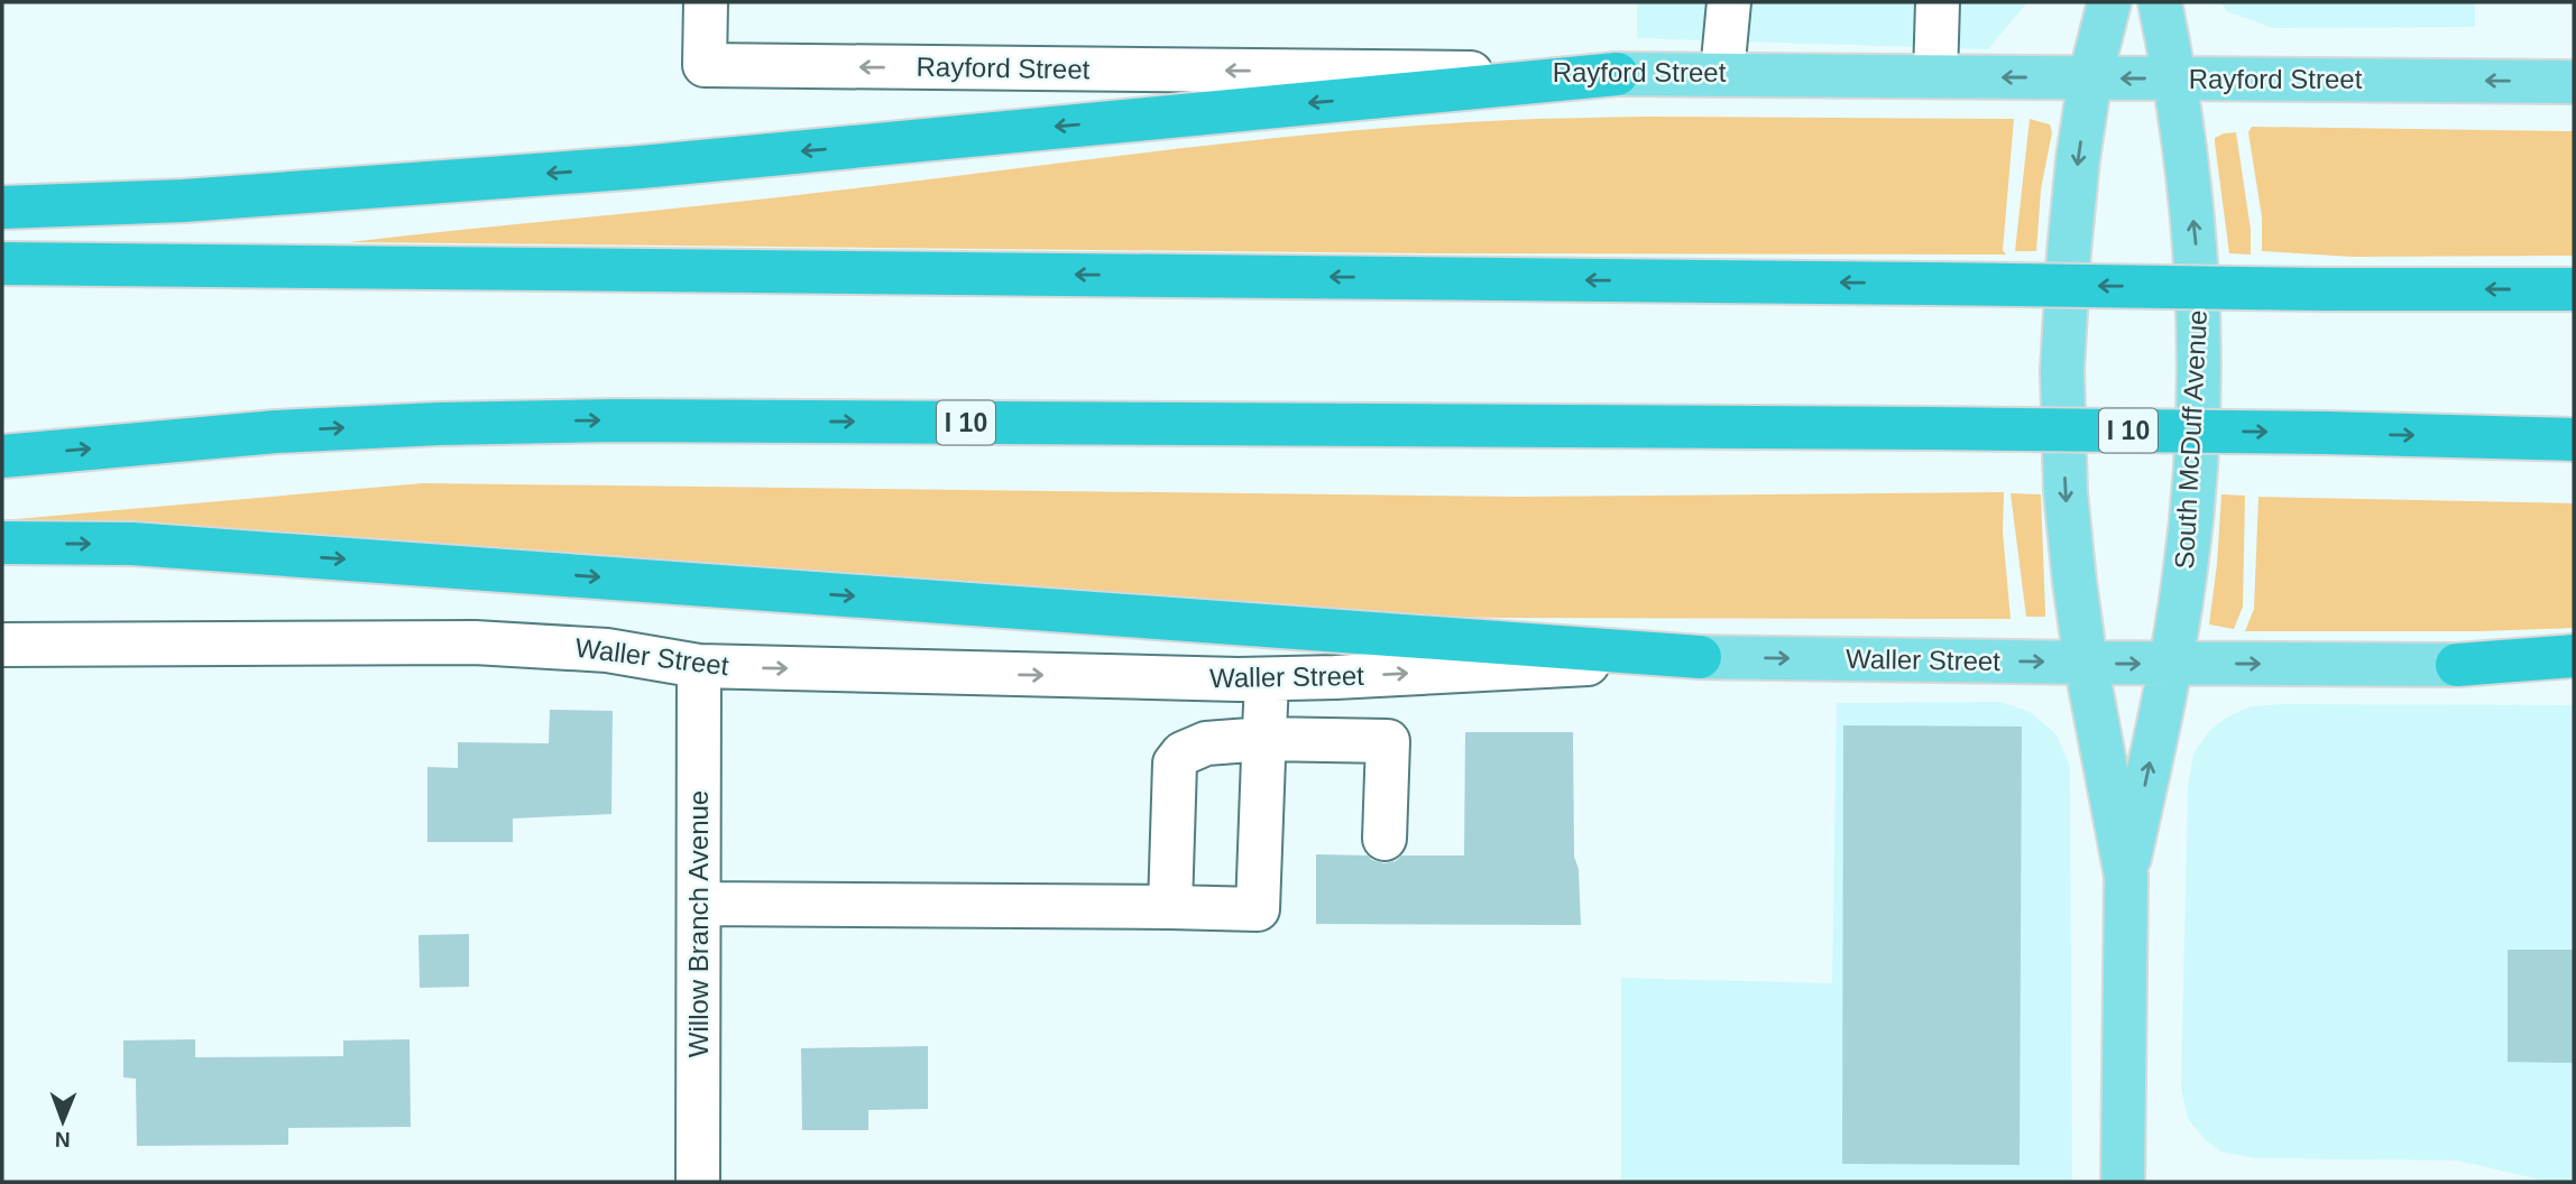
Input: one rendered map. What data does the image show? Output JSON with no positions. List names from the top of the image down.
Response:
{
  "streets": {
    "highway": ["I 10"],
    "main road": ["Rayford Street", "South McDuff Avenue", "Waller Street"],
    "street": ["Willow Branch Avenue"]
  },
  "crossings": [
    ["Rayford Street", "South McDuff Avenue"],
    ["South McDuff Avenue", "Waller Street"],
    ["Waller Street", "Willow Branch Avenue"]
  ],
  "one_way": ["Rayford Street", "Waller Street"],
  "north": "bottom"
}
